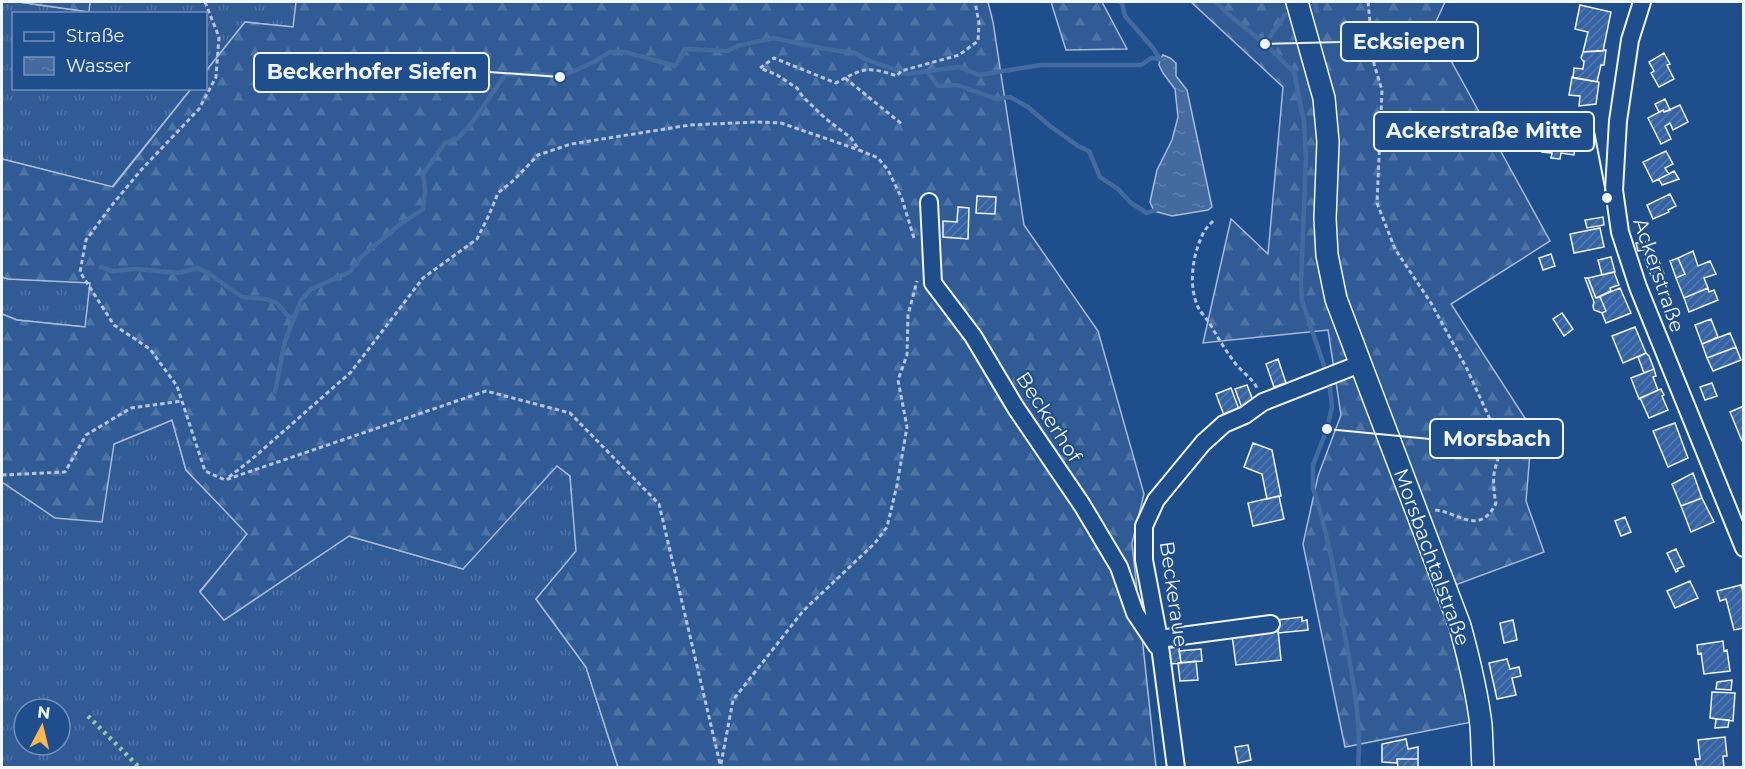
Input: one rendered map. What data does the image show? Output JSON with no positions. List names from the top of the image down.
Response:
{
  "streets": {
    "main road": ["Morsbachtalstraße"],
    "street": ["Ackerstraße", "Beckerhof", "Beckeraue"]
  },
  "crossings": [
    ["Beckerhof", "Beckeraue"],
    ["Morsbachtalstraße", "Beckeraue"]
  ],
  "places": [
    "Ecksiepen",
    "Beckerhofer Siefen",
    "Ackerstraße Mitte",
    "Morsbach"
  ],
  "legend": ["Straße", "Wasser"],
  "north": "top"
}
